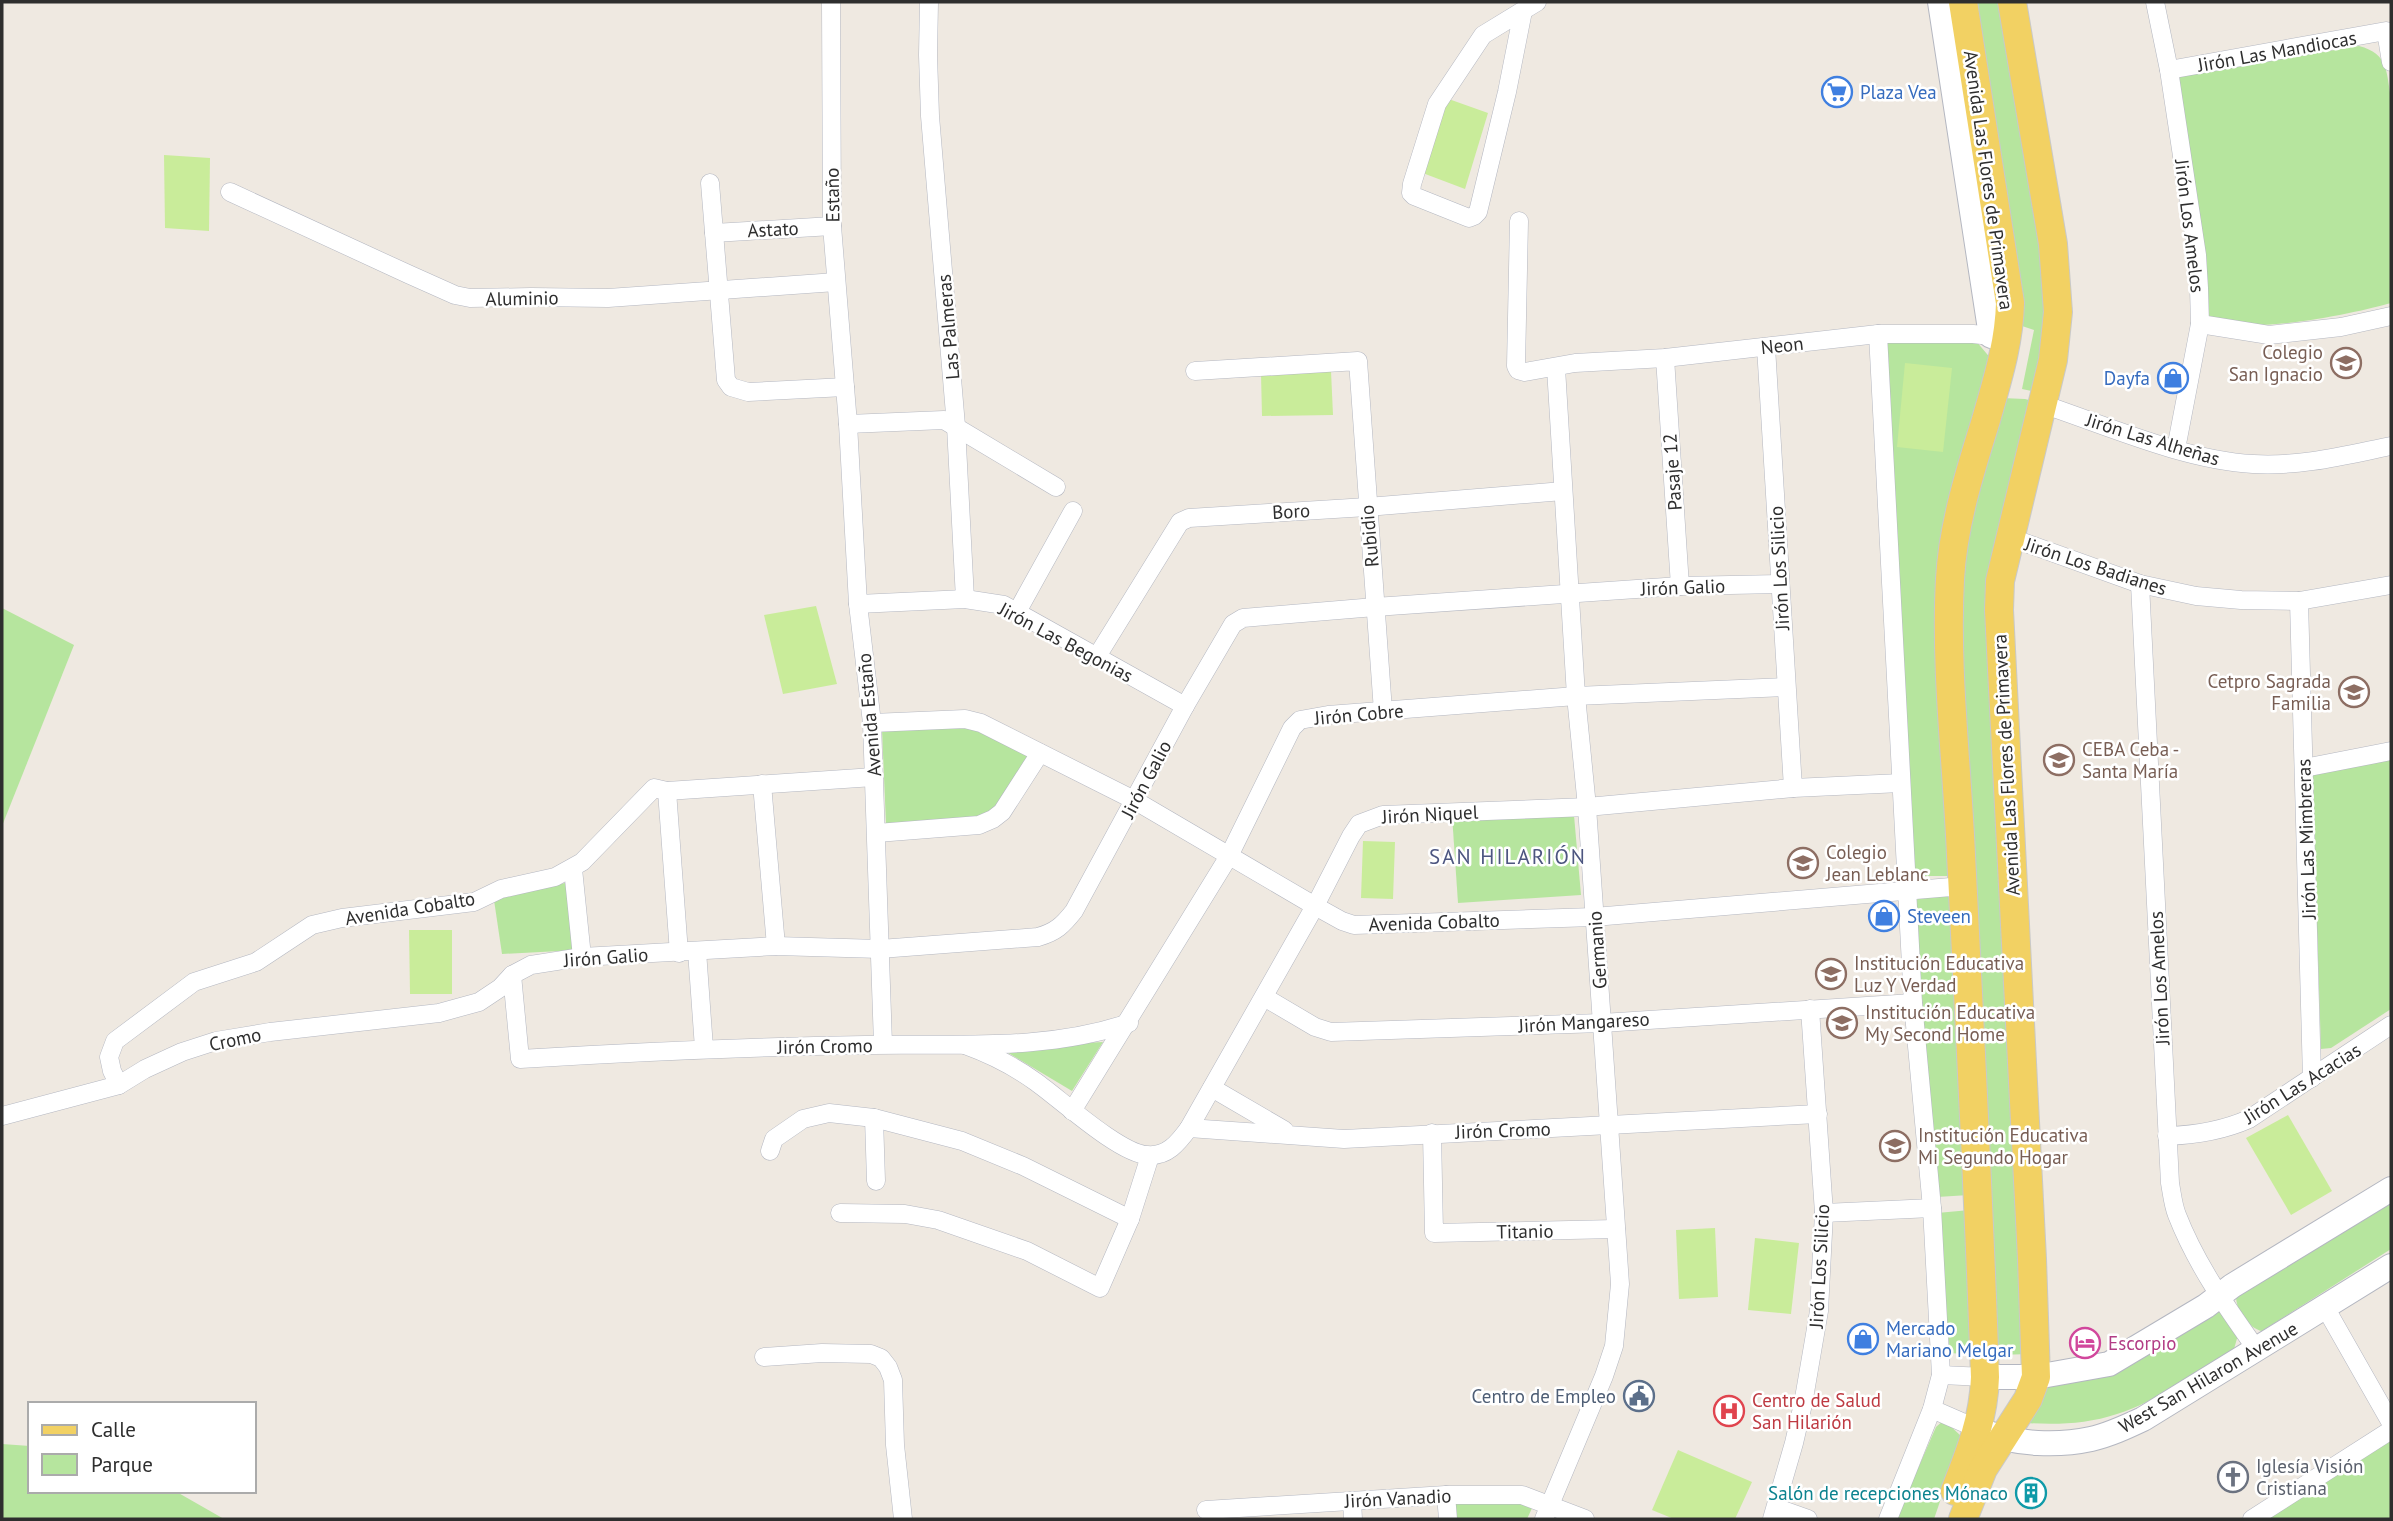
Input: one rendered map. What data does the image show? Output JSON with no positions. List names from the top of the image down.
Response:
{
  "streets": {
    "main road": ["Avenida Las Flores de Primavera"],
    "street": [
      "Jirón Las Mandiocas",
      "Estaño",
      "Jirón Los Amelos",
      "Astato",
      "Aluminio",
      "Las Palmeras",
      "Neon",
      "Jirón Las Alheñas",
      "Pasaje 12",
      "Boro",
      "Rubidio",
      "Jirón Los Badianes",
      "Jirón Los Silicio",
      "Jirón Galio",
      "Jirón Las Begonias",
      "Jirón Cobre",
      "Avenida Estaño",
      "Jirón Niquel",
      "Jirón Las Mimbreras",
      "Avenida Cobalto",
      "Germanio",
      "Jirón Mangareso",
      "Cromo",
      "Jirón Cromo",
      "Jirón Las Acacias",
      "Titanio",
      "West San Hilaron Avenue",
      "Jirón Vanadio"
    ]
  },
  "crossings": [
    ["Jirón Las Mandiocas", "Jirón Los Amelos"],
    ["Avenida Las Flores de Primavera", "Neon"],
    ["Avenida Las Flores de Primavera", "Jirón Las Alheñas"],
    ["Avenida Las Flores de Primavera", "Jirón Los Badianes"],
    ["Avenida Las Flores de Primavera", "Avenida Cobalto"],
    ["Avenida Las Flores de Primavera", "West San Hilaron Avenue"],
    ["Estaño", "Astato"],
    ["Estaño", "Aluminio"],
    ["Estaño", "Avenida Estaño"],
    ["Jirón Los Amelos", "Jirón Las Alheñas"],
    ["Jirón Los Amelos", "Jirón Los Badianes"],
    ["Jirón Los Amelos", "Jirón Las Acacias"],
    ["Jirón Los Amelos", "West San Hilaron Avenue"],
    ["Las Palmeras", "Jirón Las Begonias"],
    ["Neon", "Pasaje 12"],
    ["Neon", "Jirón Los Silicio"],
    ["Neon", "Germanio"],
    ["Pasaje 12", "Jirón Galio"],
    ["Boro", "Rubidio"],
    ["Boro", "Jirón Las Begonias"],
    ["Boro", "Germanio"],
    ["Rubidio", "Jirón Galio"],
    ["Rubidio", "Jirón Cobre"],
    ["Jirón Los Badianes", "Jirón Las Mimbreras"],
    ["Jirón Los Silicio", "Jirón Galio"],
    ["Jirón Los Silicio", "Jirón Cobre"],
    ["Jirón Los Silicio", "Jirón Niquel"],
    ["Jirón Los Silicio", "Jirón Mangareso"],
    ["Jirón Los Silicio", "Jirón Cromo"],
    ["Jirón Galio", "Jirón Las Begonias"],
    ["Jirón Galio", "Avenida Estaño"],
    ["Jirón Galio", "Avenida Cobalto"],
    ["Jirón Galio", "Germanio"],
    ["Jirón Galio", "Cromo"],
    ["Jirón Galio", "Jirón Cromo"],
    ["Jirón Las Begonias", "Avenida Estaño"],
    ["Jirón Cobre", "Avenida Cobalto"],
    ["Jirón Cobre", "Germanio"],
    ["Jirón Cobre", "Jirón Cromo"],
    ["Avenida Estaño", "Avenida Cobalto"],
    ["Avenida Estaño", "Jirón Cromo"],
    ["Jirón Niquel", "Avenida Cobalto"],
    ["Jirón Niquel", "Germanio"],
    ["Jirón Niquel", "Jirón Mangareso"],
    ["Jirón Niquel", "Jirón Cromo"],
    ["Jirón Las Mimbreras", "Jirón Las Acacias"],
    ["Avenida Cobalto", "Germanio"],
    ["Avenida Cobalto", "Cromo"],
    ["Germanio", "Jirón Mangareso"],
    ["Germanio", "Jirón Cromo"],
    ["Germanio", "Titanio"],
    ["Germanio", "Jirón Vanadio"],
    ["Cromo", "Jirón Cromo"],
    ["Jirón Cromo", "Titanio"]
  ],
  "districts": ["SAN HILARIÓN"],
  "places": {
    "supermarket": ["Plaza Vea"],
    "school or university": [
      "Colegio San Ignacio",
      "Cetpro Sagrada Familia",
      "CEBA Ceba - Santa María",
      "Colegio Jean Leblanc",
      "Institución Educativa Luz Y Verdad",
      "Institución Educativa My Second Home",
      "Institución Educativa Mi Segundo Hogar"
    ],
    "shop": ["Dayfa", "Steveen", "Mercado Mariano Melgar"],
    "hotel": ["Escorpio"],
    "public building": ["Centro de Empleo"],
    "hospital": ["Centro de Salud San Hilarión"],
    "church": ["Iglesía Visión Cristiana"],
    "building": ["Salón de recepciones Mónaco"]
  },
  "legend": ["Calle", "Parque"]
}
